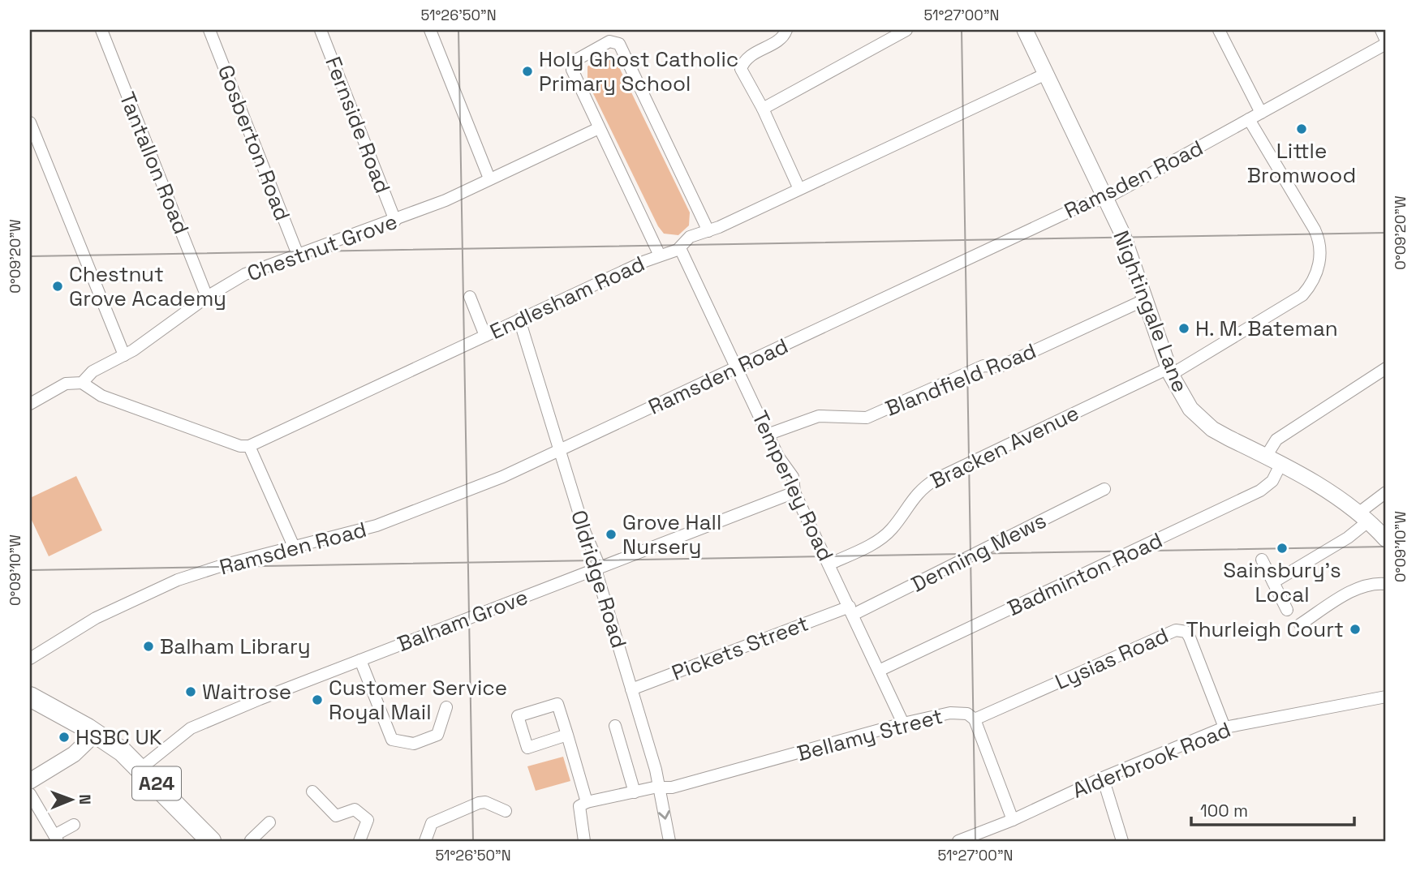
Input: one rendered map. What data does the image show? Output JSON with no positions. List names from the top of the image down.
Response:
{
  "streets": {
    "highway": ["A24"],
    "main road": ["Nightingale Lane"],
    "street": [
      "Fernside Road",
      "Gosberton Road",
      "Tantallon Road",
      "Ramsden Road",
      "Chestnut Grove",
      "Endlesham Road",
      "Blandfield Road",
      "Bracken Avenue",
      "Temperley Road",
      "Denning Mews",
      "Badminton Road",
      "Oldridge Road",
      "Balham Grove",
      "Pickets Street",
      "Lysias Road",
      "Bellamy Street",
      "Alderbrook Road"
    ]
  },
  "crossings": [
    ["Fernside Road", "Chestnut Grove"],
    ["Gosberton Road", "Chestnut Grove"],
    ["Tantallon Road", "Chestnut Grove"],
    ["Ramsden Road", "Nightingale Lane"],
    ["Ramsden Road", "Bracken Avenue"],
    ["Ramsden Road", "Temperley Road"],
    ["Ramsden Road", "Oldridge Road"],
    ["Endlesham Road", "Nightingale Lane"],
    ["Endlesham Road", "Temperley Road"],
    ["Endlesham Road", "Oldridge Road"],
    ["Nightingale Lane", "Blandfield Road"],
    ["Nightingale Lane", "Bracken Avenue"],
    ["Nightingale Lane", "Badminton Road"],
    ["Blandfield Road", "Temperley Road"],
    ["Bracken Avenue", "Temperley Road"],
    ["Temperley Road", "Denning Mews"],
    ["Temperley Road", "Badminton Road"],
    ["Temperley Road", "Balham Grove"],
    ["Temperley Road", "Pickets Street"],
    ["Temperley Road", "Bellamy Street"],
    ["Denning Mews", "Pickets Street"],
    ["Oldridge Road", "Balham Grove"],
    ["Oldridge Road", "Pickets Street"],
    ["Oldridge Road", "Bellamy Street"],
    ["Balham Grove", "A24"],
    ["Lysias Road", "Bellamy Street"],
    ["Lysias Road", "Alderbrook Road"],
    ["Bellamy Street", "Alderbrook Road"]
  ],
  "places": [
    "Holy Ghost Catholic Primary School",
    "Little Bromwood",
    "Chestnut Grove Academy",
    "H. M. Bateman",
    "Grove Hall Nursery",
    "Sainsbury's Local",
    "Thurleigh Court",
    "Balham Library",
    "Waitrose",
    "Customer Service Royal Mail",
    "HSBC UK"
  ],
  "scale_bar": "100 m",
  "north": "right",
  "coordinates": [
    "51°26'50\"N",
    "51°27'00\"N",
    "0°09'20\"W",
    "0°09'10\"W"
  ]
}
